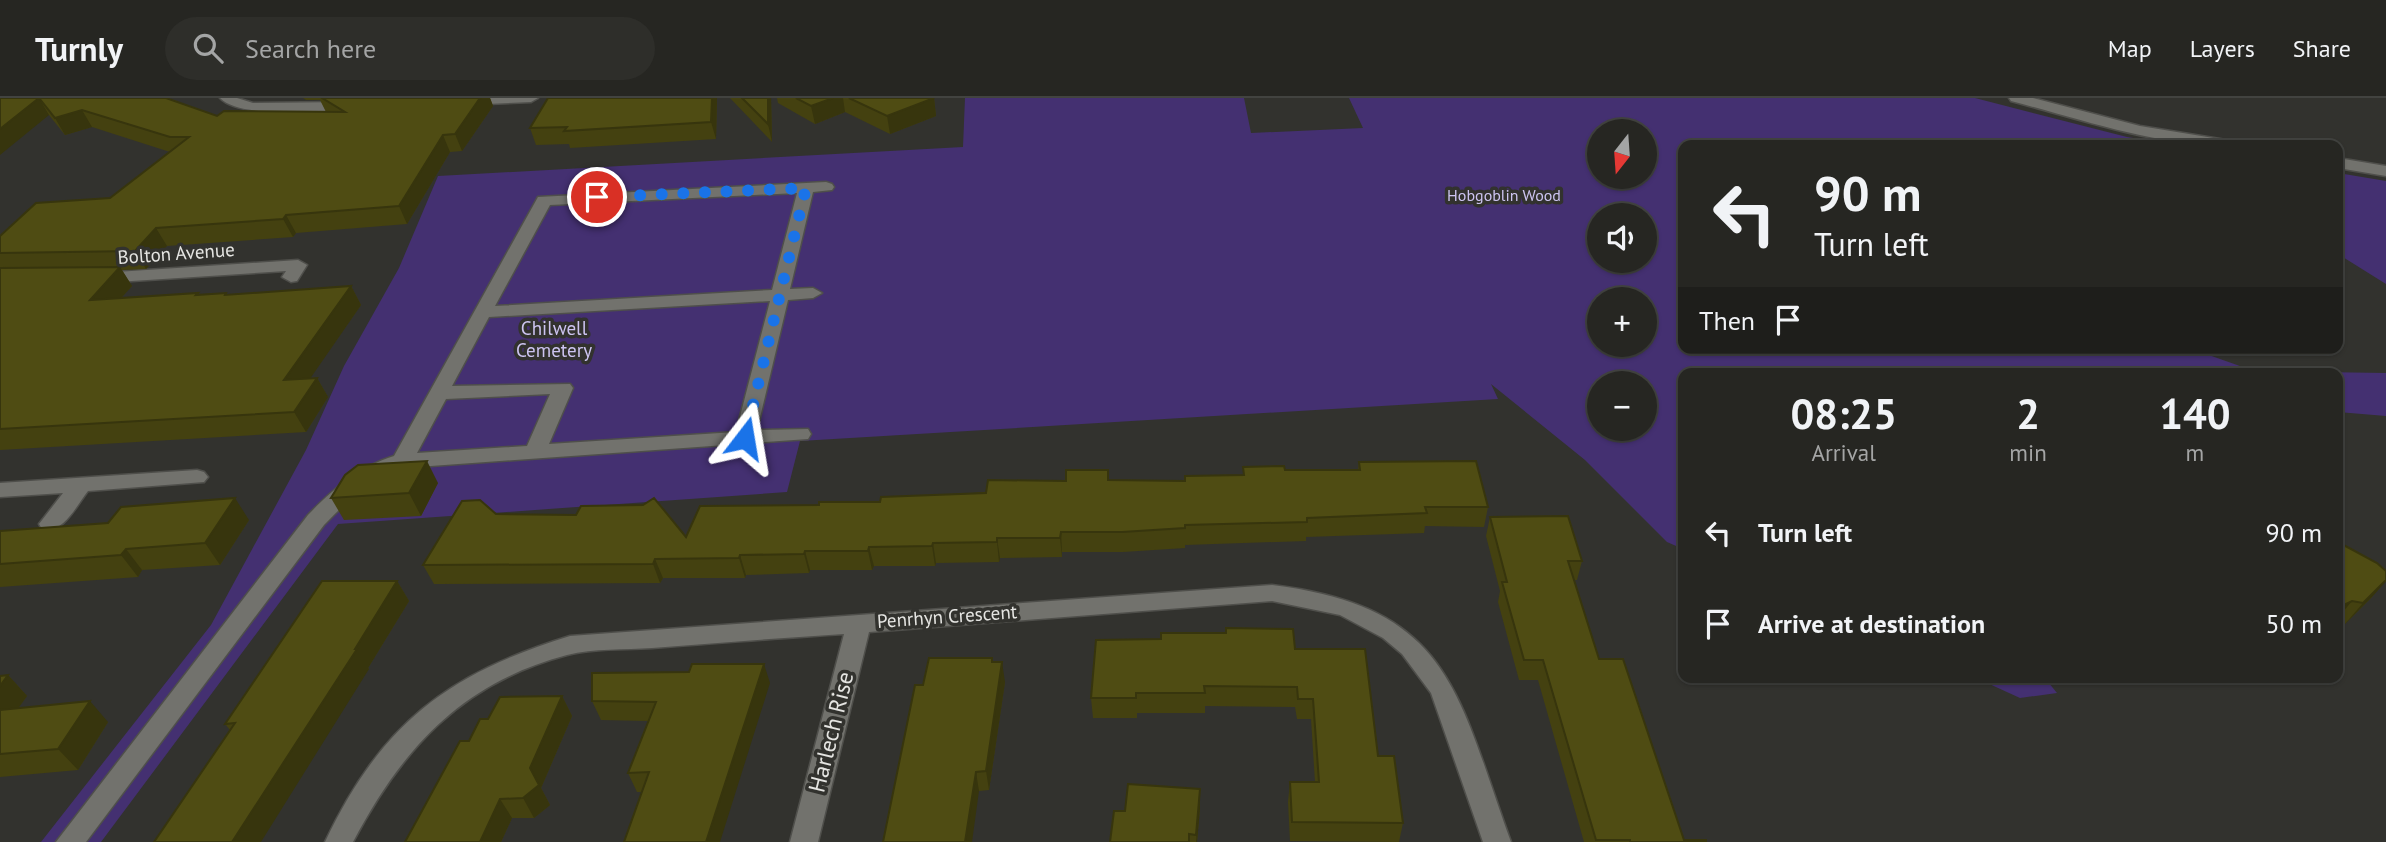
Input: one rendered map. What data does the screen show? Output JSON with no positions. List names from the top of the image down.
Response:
{
  "streets": {
    "street": ["Bolton Avenue", "Penrhyn Crescent", "Harlech Rise"]
  },
  "crossings": [
    ["Penrhyn Crescent", "Harlech Rise"]
  ],
  "parks": ["Hobgoblin Wood", "Chilwell Cemetery"],
  "north": "bottom",
  "page": {
    "header": "Turnly",
    "search": "Search here",
    "nav": ["Map", "Layers", "Share"],
    "map_buttons": ["+", "−"],
    "turn": ["90 m", "Turn left"],
    "then": "Then",
    "eta": [
      "08:25",
      "Arrival",
      "2",
      "min",
      "140",
      "m"
    ],
    "list": [
      {
        "name": "Turn left",
        "value": "90 m"
      },
      {
        "name": "Arrive at destination",
        "value": "50 m"
      }
    ]
  }
}
